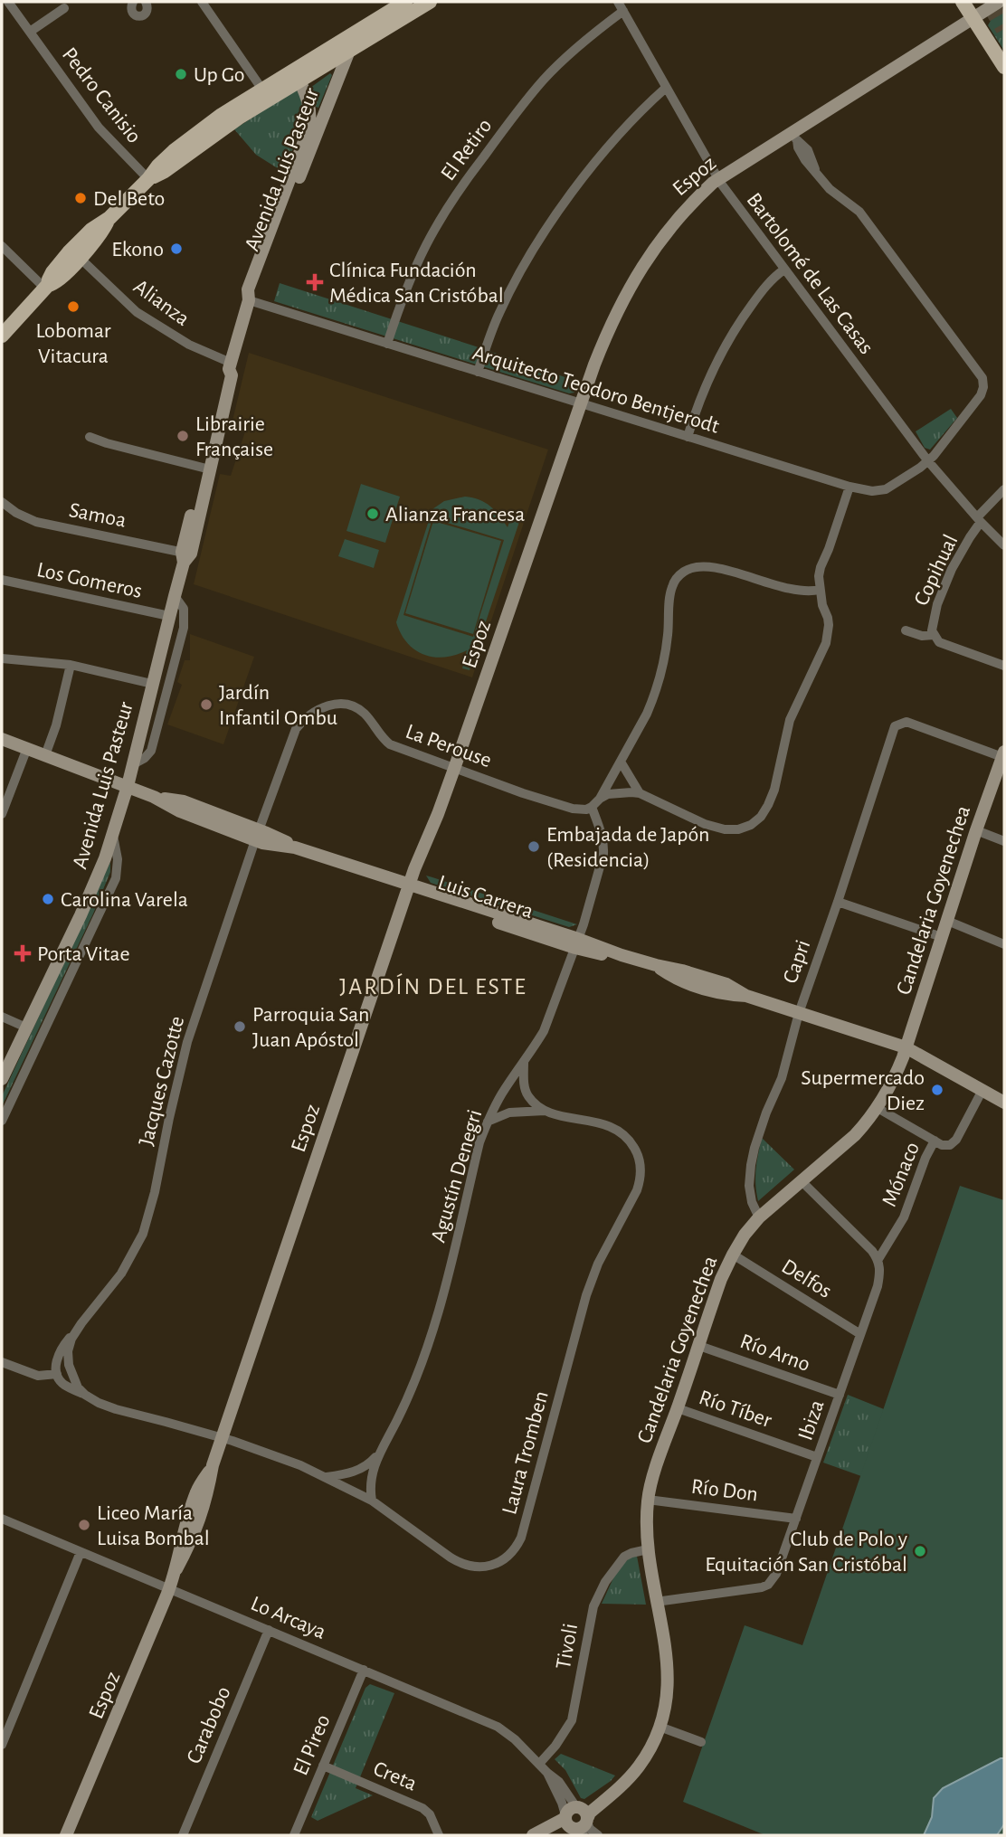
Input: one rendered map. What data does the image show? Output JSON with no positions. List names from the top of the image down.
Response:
{
  "streets": {
    "street": [
      "Pedro Canisio",
      "El Retiro",
      "Avenida Luis Pasteur",
      "Espoz",
      "Bartolomé de Las Casas",
      "Alianza",
      "Arquitecto Teodoro Bentjerodt",
      "Samoa",
      "Copihual",
      "Los Gomeros",
      "La Perouse",
      "Luis Carrera",
      "Candelaria Goyenechea",
      "Capri",
      "Jacques Cazotte",
      "Mónaco",
      "Agustín Denegri",
      "Delfos",
      "Río Arno",
      "Río Tíber",
      "Ibiza",
      "Laura Tromben",
      "Río Don",
      "Lo Arcaya",
      "Tivoli",
      "Carabobo",
      "El Pireo",
      "Creta"
    ]
  },
  "crossings": [
    ["El Retiro", "Bartolomé de Las Casas"],
    ["El Retiro", "Arquitecto Teodoro Bentjerodt"],
    ["Avenida Luis Pasteur", "Alianza"],
    ["Avenida Luis Pasteur", "Arquitecto Teodoro Bentjerodt"],
    ["Avenida Luis Pasteur", "Samoa"],
    ["Avenida Luis Pasteur", "Los Gomeros"],
    ["Avenida Luis Pasteur", "Luis Carrera"],
    ["Espoz", "Bartolomé de Las Casas"],
    ["Espoz", "Arquitecto Teodoro Bentjerodt"],
    ["Espoz", "La Perouse"],
    ["Espoz", "Luis Carrera"],
    ["Espoz", "Laura Tromben"],
    ["Espoz", "Lo Arcaya"],
    ["Bartolomé de Las Casas", "Arquitecto Teodoro Bentjerodt"],
    ["Bartolomé de Las Casas", "Copihual"],
    ["La Perouse", "Luis Carrera"],
    ["La Perouse", "Jacques Cazotte"],
    ["La Perouse", "Agustín Denegri"],
    ["Luis Carrera", "Candelaria Goyenechea"],
    ["Luis Carrera", "Capri"],
    ["Luis Carrera", "Jacques Cazotte"],
    ["Luis Carrera", "Mónaco"],
    ["Luis Carrera", "Agustín Denegri"],
    ["Candelaria Goyenechea", "Capri"],
    ["Candelaria Goyenechea", "Delfos"],
    ["Candelaria Goyenechea", "Río Arno"],
    ["Candelaria Goyenechea", "Río Tíber"],
    ["Candelaria Goyenechea", "Ibiza"],
    ["Candelaria Goyenechea", "Río Don"],
    ["Candelaria Goyenechea", "Lo Arcaya"],
    ["Candelaria Goyenechea", "Tivoli"],
    ["Mónaco", "Ibiza"],
    ["Agustín Denegri", "Laura Tromben"],
    ["Delfos", "Ibiza"],
    ["Río Arno", "Ibiza"],
    ["Río Tíber", "Ibiza"],
    ["Ibiza", "Río Don"],
    ["Lo Arcaya", "Tivoli"],
    ["Lo Arcaya", "Carabobo"],
    ["Lo Arcaya", "El Pireo"],
    ["El Pireo", "Creta"]
  ],
  "districts": ["JARDÍN DEL ESTE"],
  "places": {
    "other": [
      "Up Go",
      "Del Beto",
      "Ekono",
      "Lobomar Vitacura",
      "Librairie Française",
      "Alianza Francesa",
      "Jardín Infantil Ombu",
      "Embajada de Japón (Residencia)",
      "Carolina Varela",
      "Parroquia San Juan Apóstol",
      "Supermercado Diez",
      "Liceo María Luisa Bombal",
      "Club de Polo y Equitación San Cristóbal"
    ],
    "health": ["Clínica Fundación Médica San Cristóbal", "Porta Vitae"]
  }
}
